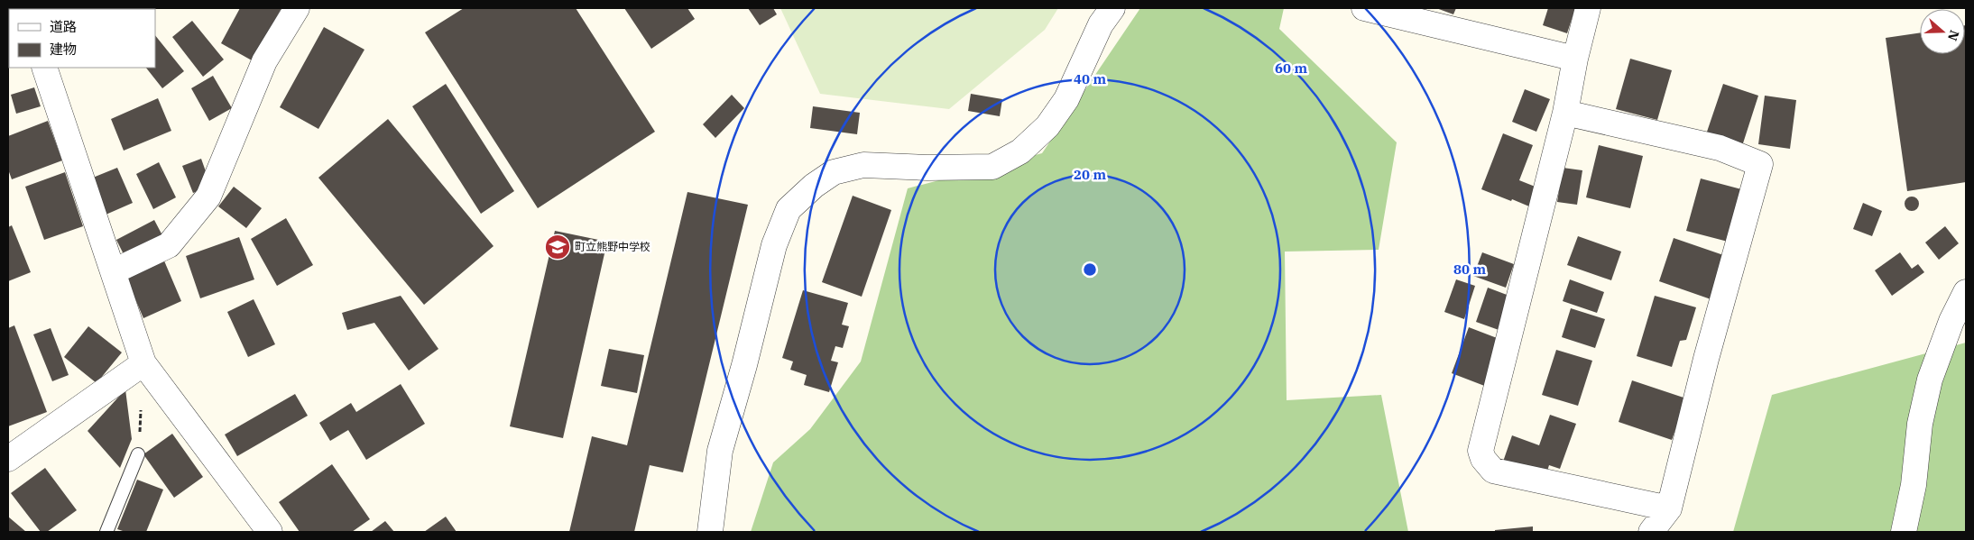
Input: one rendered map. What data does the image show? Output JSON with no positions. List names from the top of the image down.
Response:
{
  "places": {
    "school or university": ["町立熊野中学校"]
  },
  "legend": ["道路", "建物"],
  "north": "right",
  "rings": [
    "60 m",
    "40 m",
    "20 m",
    "80 m"
  ]
}
